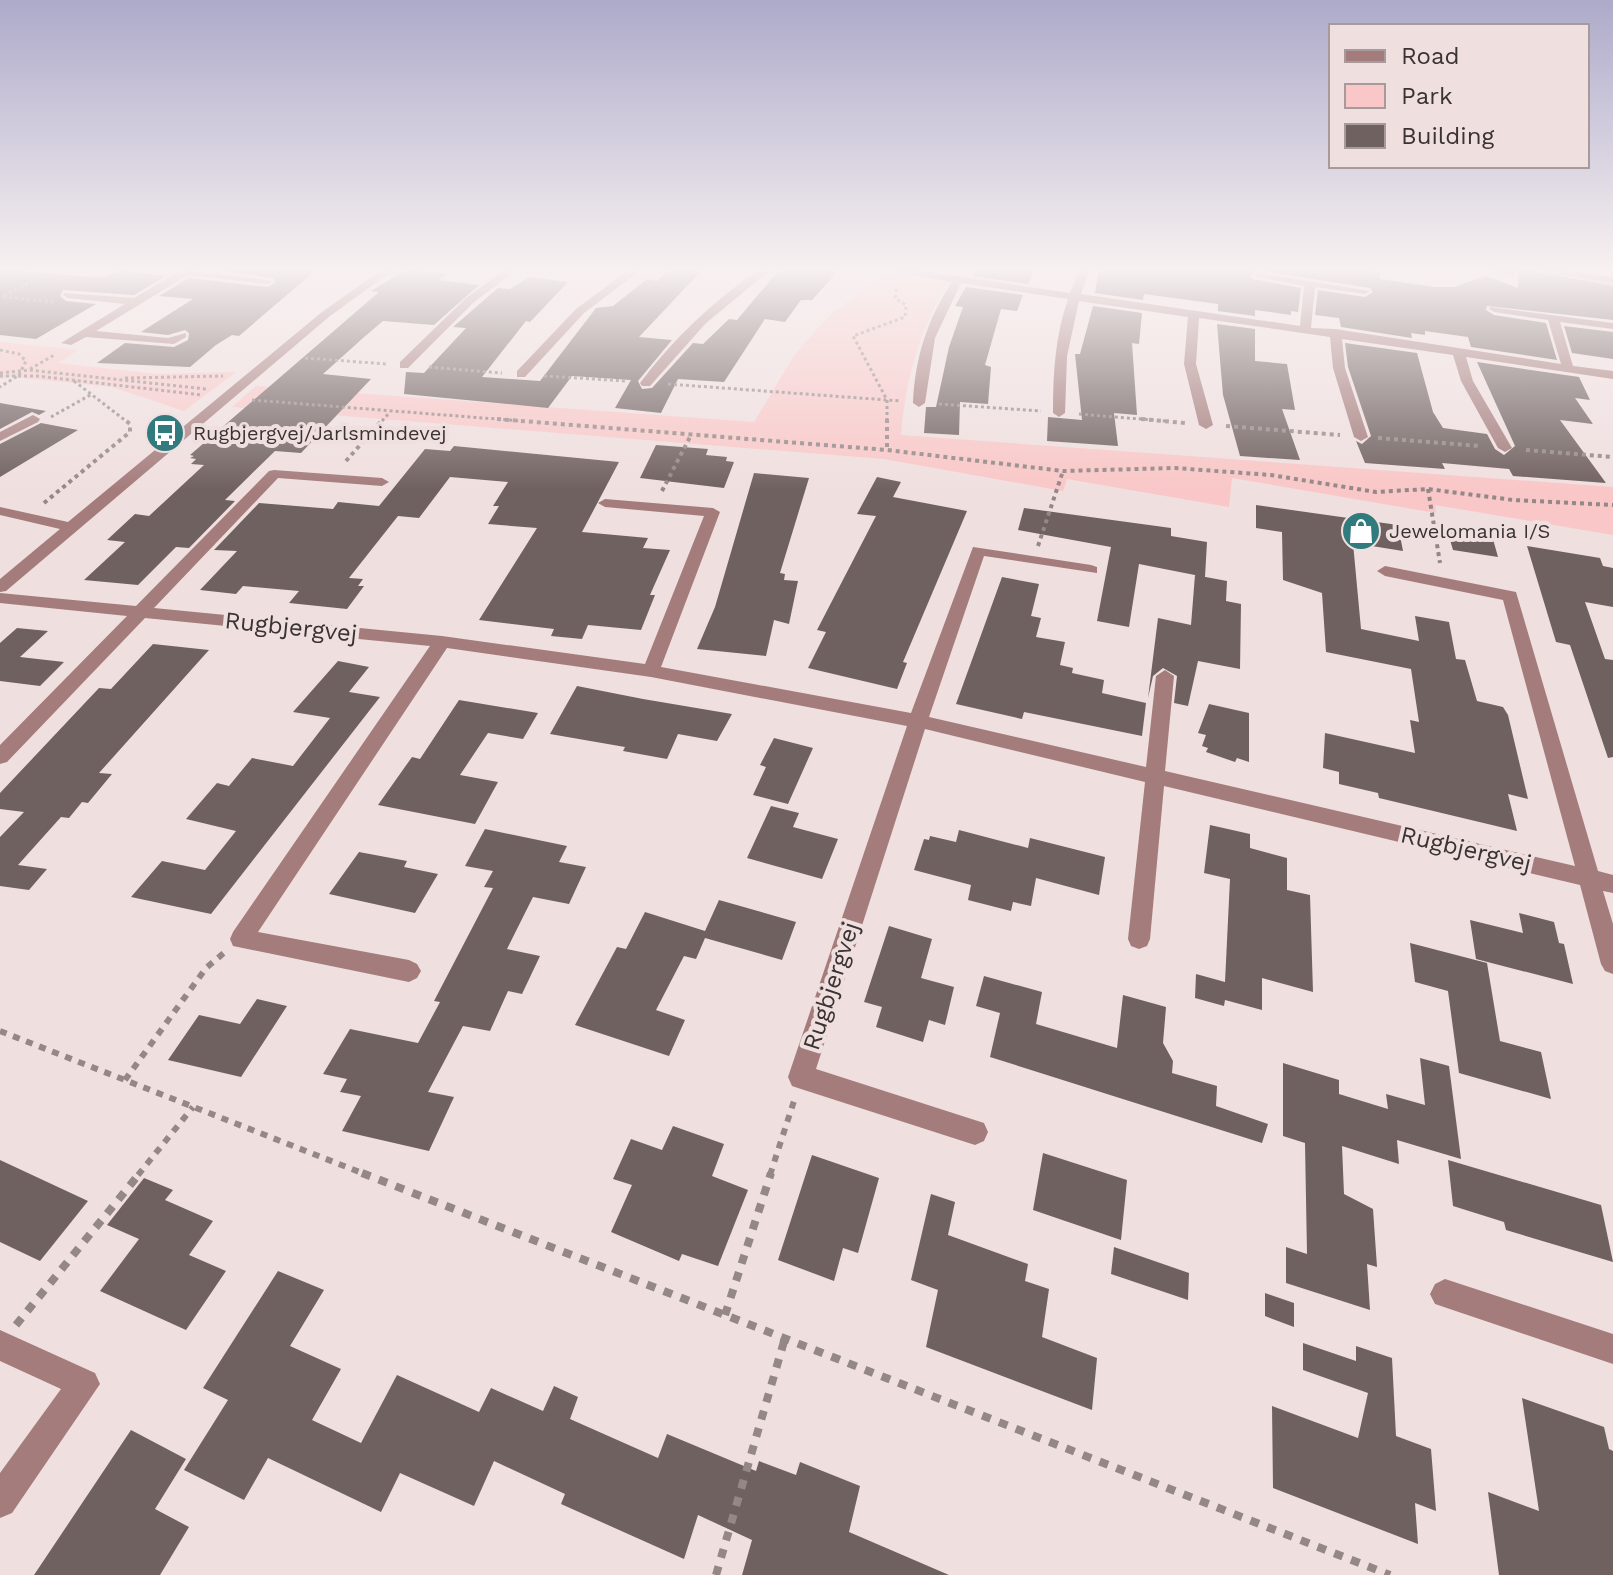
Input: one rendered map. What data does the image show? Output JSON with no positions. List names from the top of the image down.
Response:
{
  "streets": {
    "street": ["Rugbjergvej"]
  },
  "places": {
    "bus stop": ["Rugbjergvej/Jarlsmindevej"],
    "shop": ["Jewelomania I/S"]
  },
  "legend": ["Road", "Park", "Building"]
}
